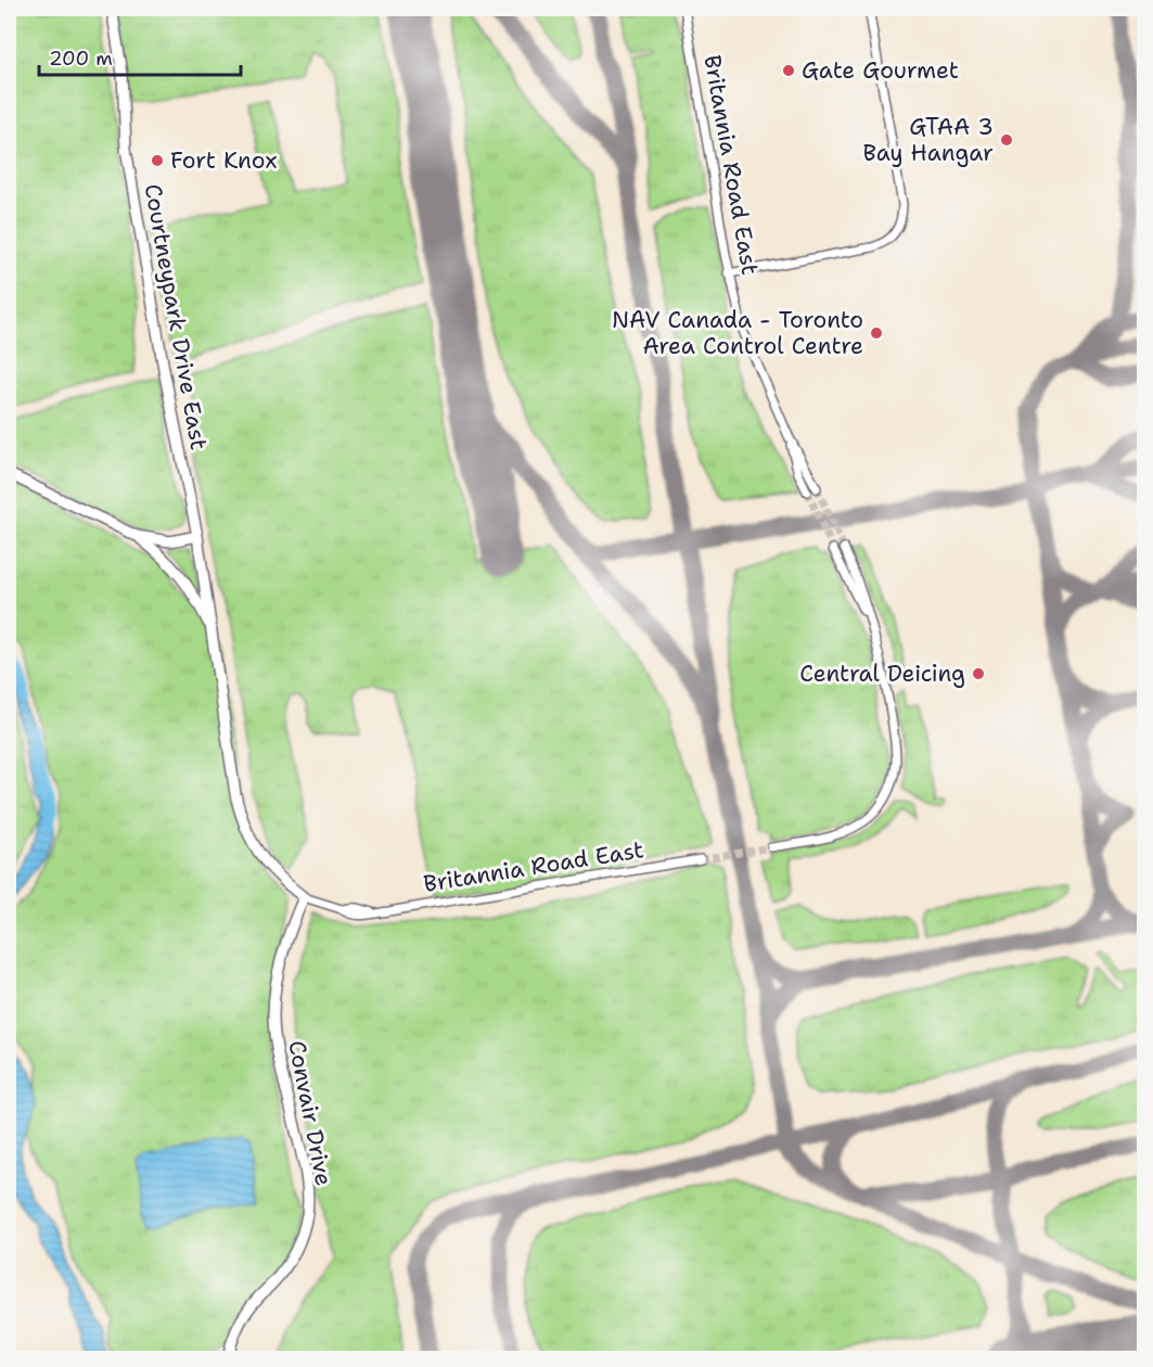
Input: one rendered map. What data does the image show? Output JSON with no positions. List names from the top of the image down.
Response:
{
  "streets": {
    "street": ["Britannia Road East", "Courtneypark Drive East", "Convair Drive"]
  },
  "crossings": [
    ["Britannia Road East", "Courtneypark Drive East"],
    ["Britannia Road East", "Convair Drive"]
  ],
  "places": [
    "Gate Gourmet",
    "GTAA 3 Bay Hangar",
    "Fort Knox",
    "NAV Canada - Toronto Area Control Centre",
    "Central Deicing"
  ],
  "scale_bar": "200 m"
}
